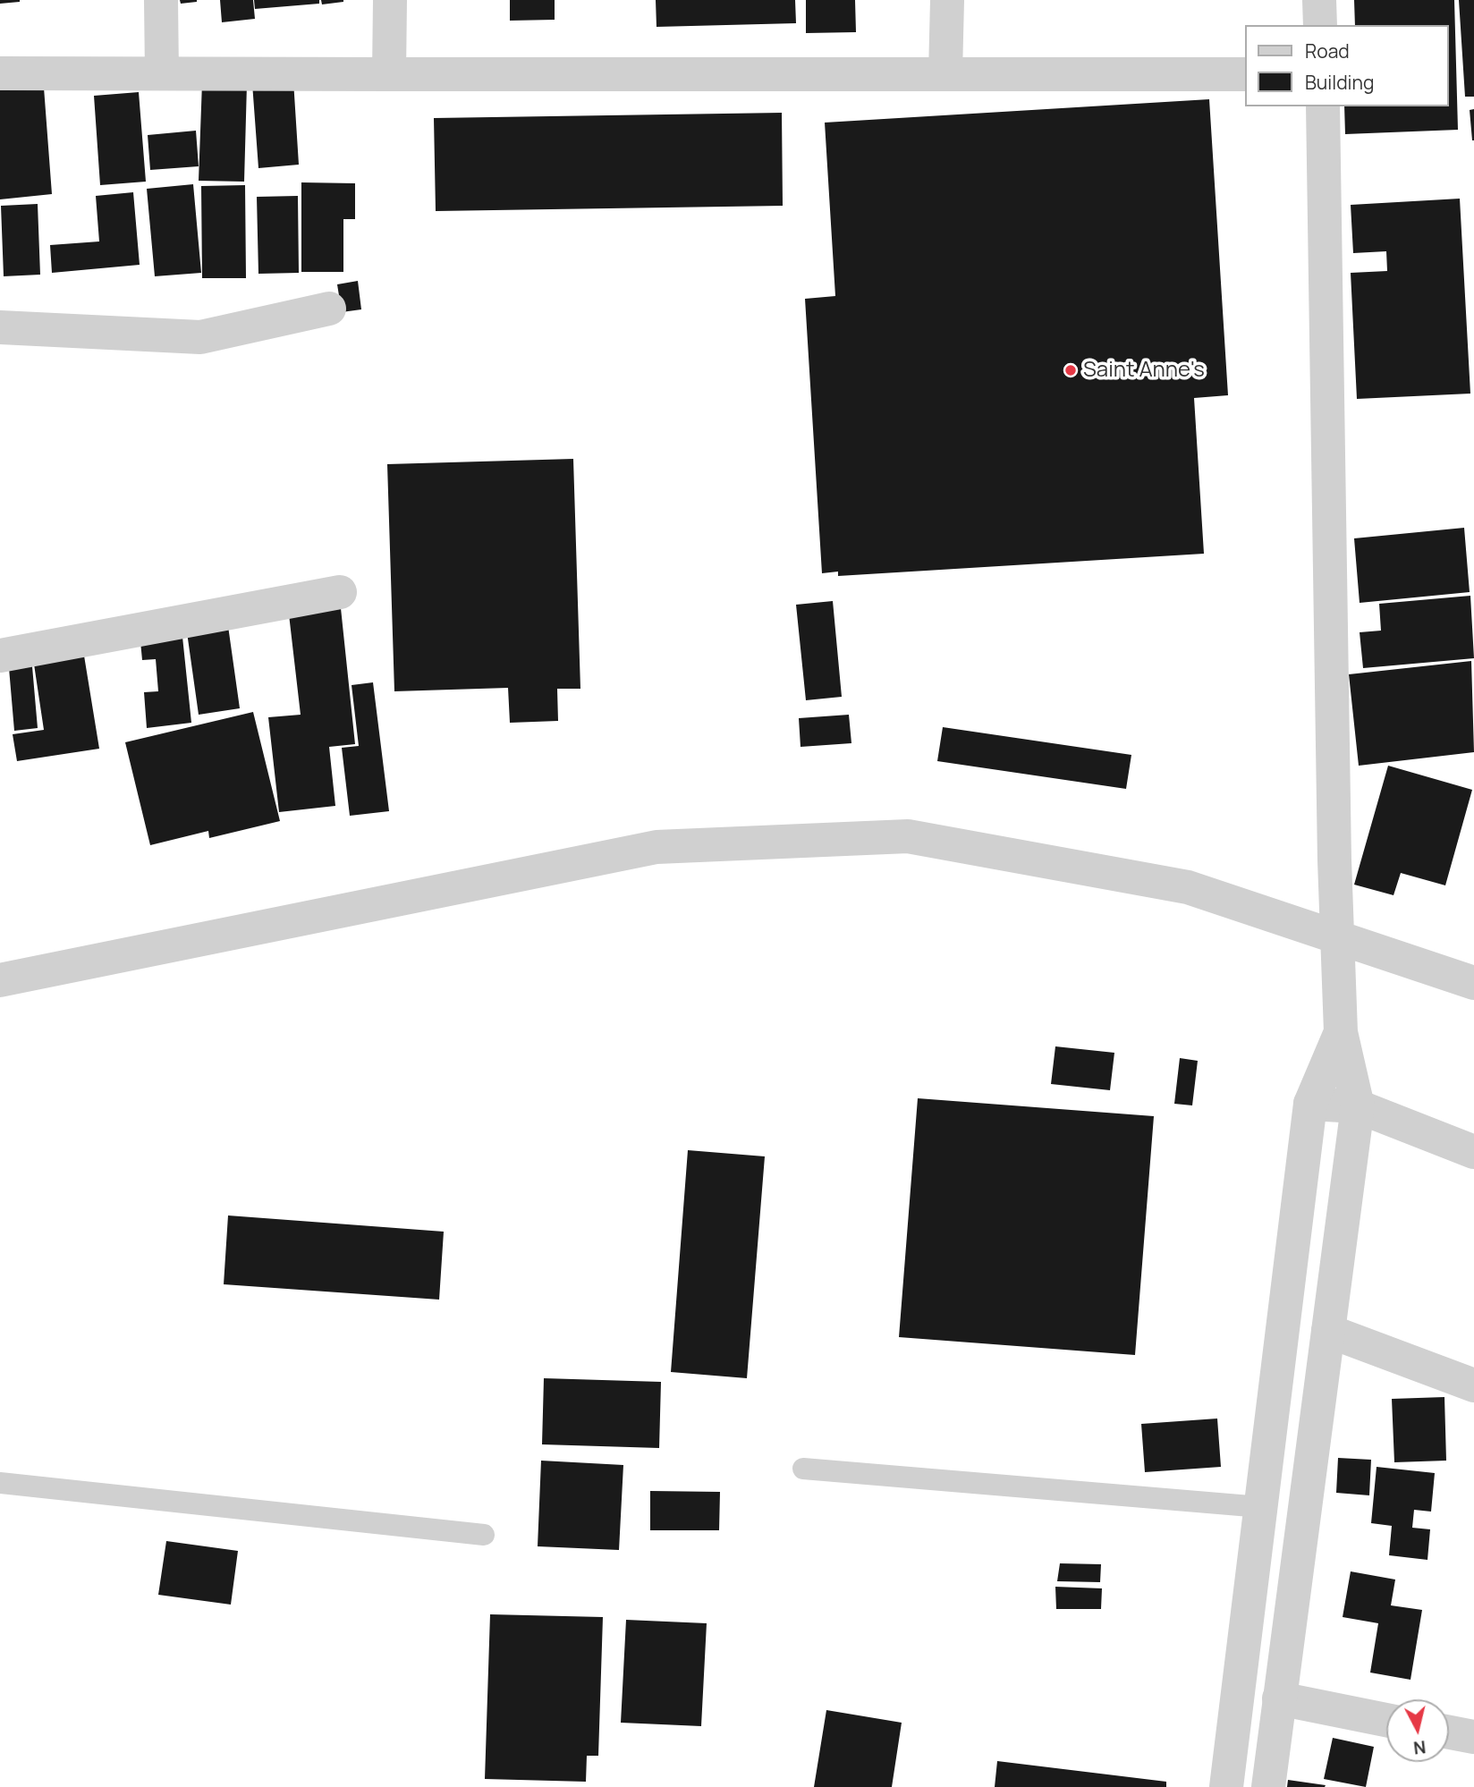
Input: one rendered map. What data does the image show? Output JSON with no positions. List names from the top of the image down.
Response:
{
  "places": ["Saint Anne's"],
  "legend": ["Road", "Building"],
  "north": "bottom"
}
